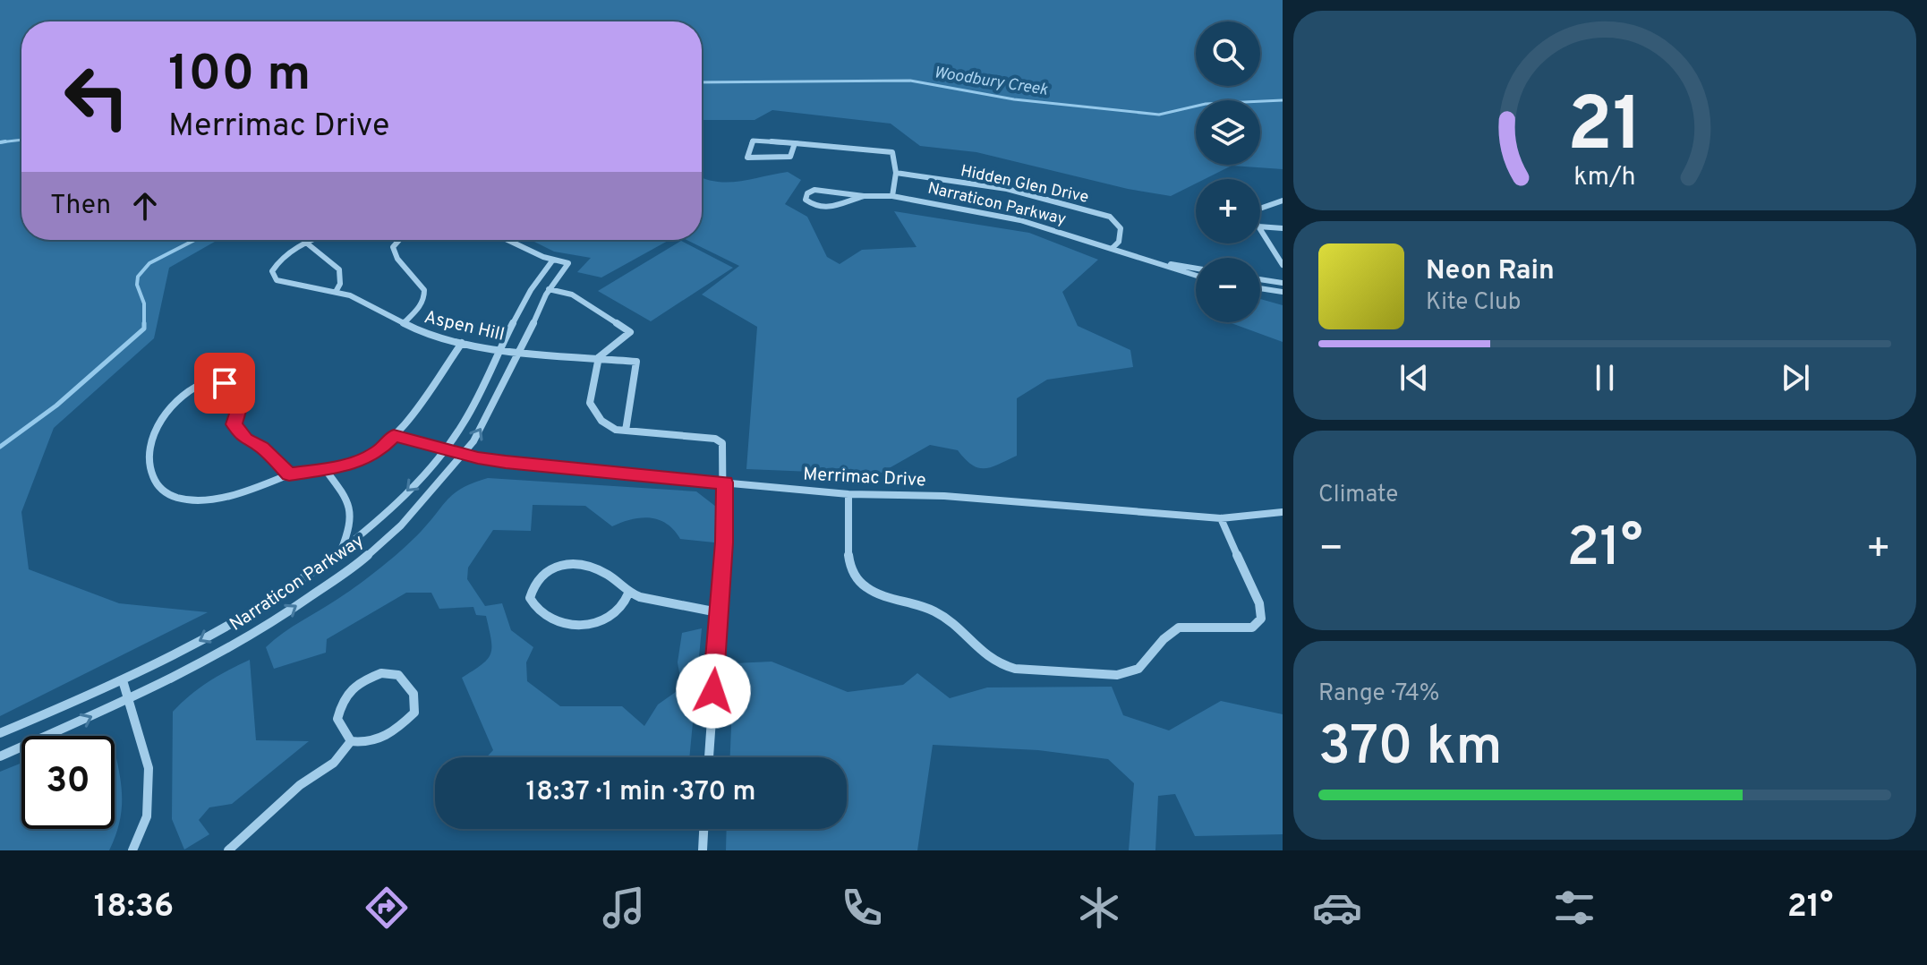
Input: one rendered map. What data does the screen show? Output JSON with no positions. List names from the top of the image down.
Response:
{
  "streets": {
    "street": [
      "Hidden Glen Drive",
      "Narraticon Parkway",
      "Aspen Hill",
      "Merrimac Drive"
    ]
  },
  "crossings": [
    ["Hidden Glen Drive", "Narraticon Parkway"],
    ["Narraticon Parkway", "Aspen Hill"],
    ["Narraticon Parkway", "Merrimac Drive"]
  ],
  "water": ["Woodbury Creek"],
  "page": {
    "map_buttons": ["+", "−"],
    "turn": ["100 m", "Merrimac Drive"],
    "then": "Then",
    "song": ["Neon Rain", "Kite Club"],
    "tile": [
      "Climate",
      ["Range · 74%", "370 km"]
    ],
    "heat": ["−", "21°", "+"],
    "limit": "30",
    "trip": "18:37 · 1 min · 370 m",
    "tabs": ["18:36", "21°"],
    "gauge": ["21", "km/h"]
  }
}
